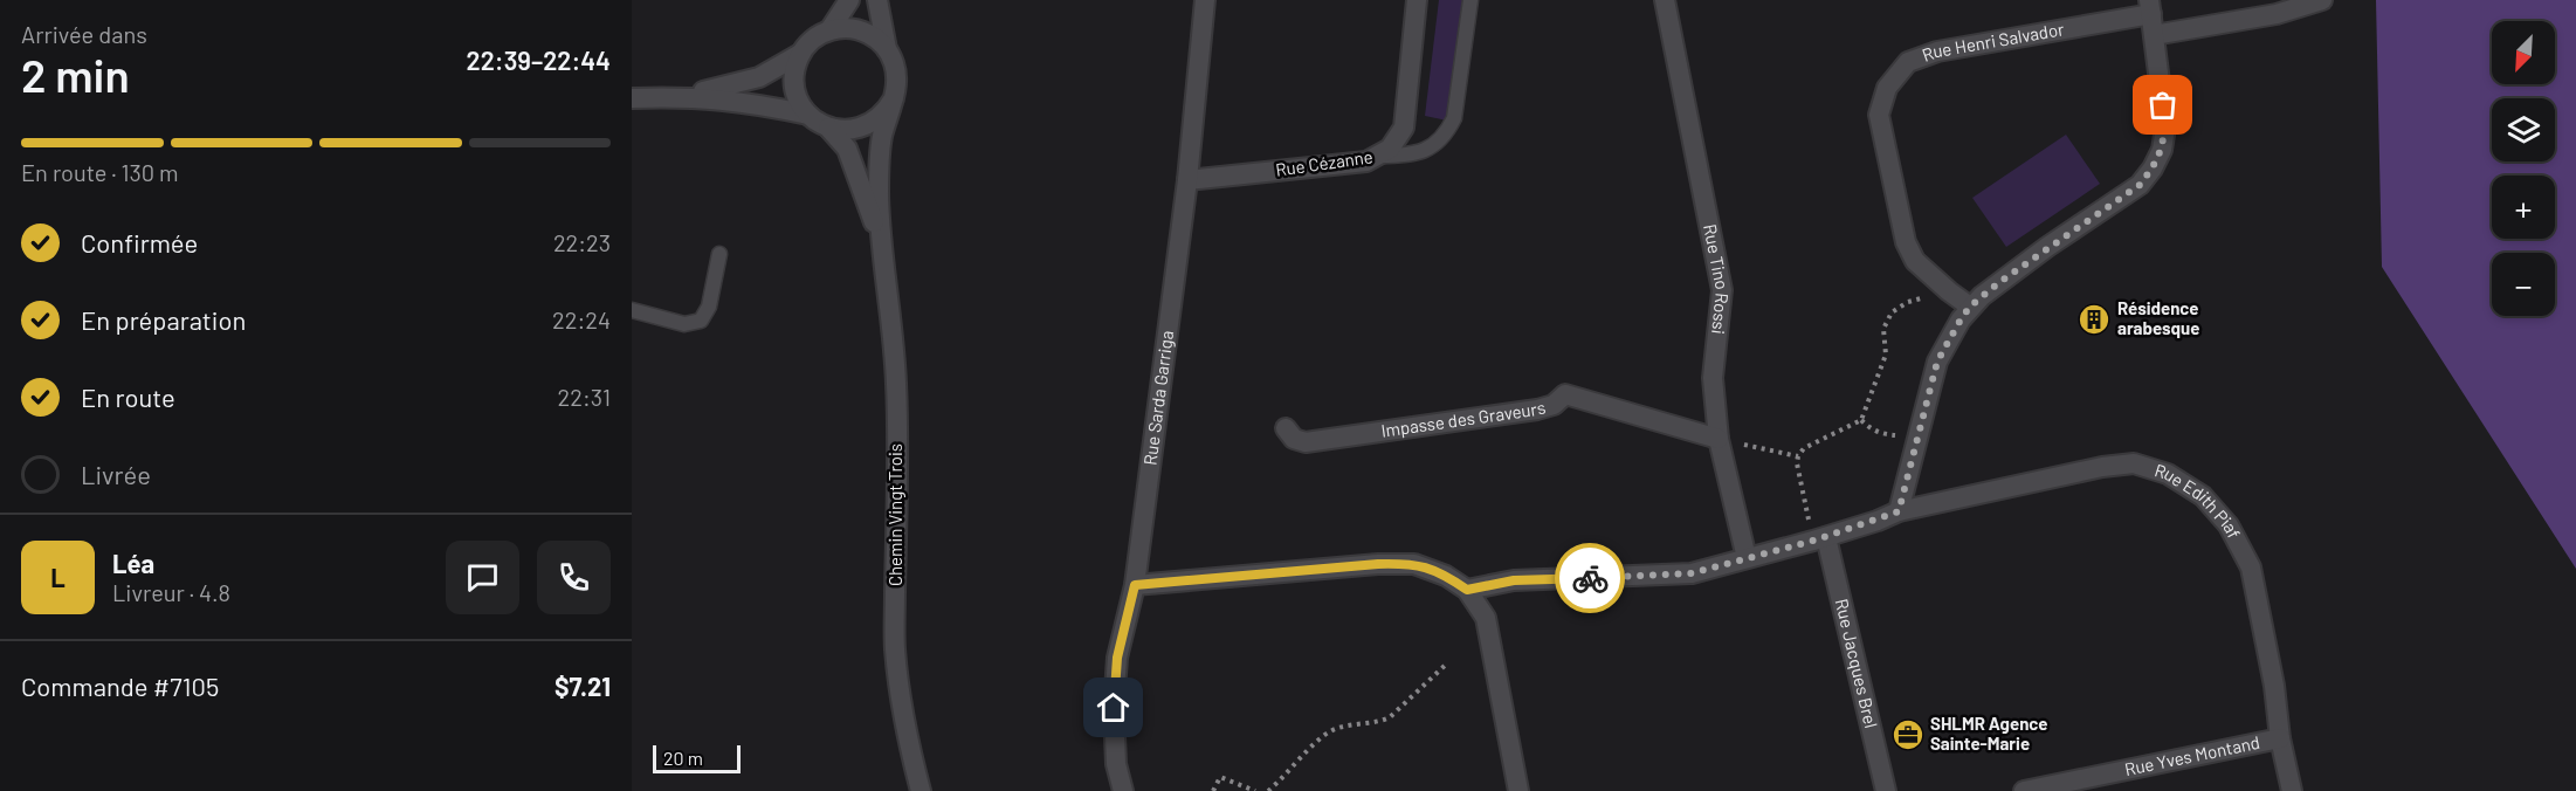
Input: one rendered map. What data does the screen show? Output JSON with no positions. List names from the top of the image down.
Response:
{
  "streets": {
    "street": [
      "Rue Henri Salvador",
      "Rue Cézanne",
      "Rue Tino Rossi",
      "Rue Sarda Garriga",
      "Impasse des Graveurs",
      "Rue Edith Piaf",
      "Chemin Vingt Trois",
      "Rue Jacques Brel",
      "Rue Yves Montand"
    ]
  },
  "crossings": [
    ["Rue Cézanne", "Rue Sarda Garriga"],
    ["Rue Tino Rossi", "Impasse des Graveurs"],
    ["Rue Tino Rossi", "Rue Edith Piaf"],
    ["Rue Edith Piaf", "Rue Jacques Brel"],
    ["Rue Edith Piaf", "Rue Yves Montand"]
  ],
  "places": {
    "building": ["Résidence arabesque"],
    "office": ["SHLMR Agence Sainte-Marie"]
  },
  "scale_bar": "20 m",
  "north": "bottom left",
  "page": {
    "heading": ["2 min", "Arrivée dans", "22:39–22:44"],
    "panel": [
      "Léa",
      "Livreur · 4.8",
      "Commande #7105",
      "$7.21"
    ],
    "map_buttons": ["+", "−"],
    "bar": "En route · 130 m",
    "list": [
      ["Confirmée", "22:23"],
      ["En préparation", "22:24"],
      ["En route", "22:31"],
      "Livrée"
    ],
    "round": "L",
    "scale": "20 m"
  }
}
